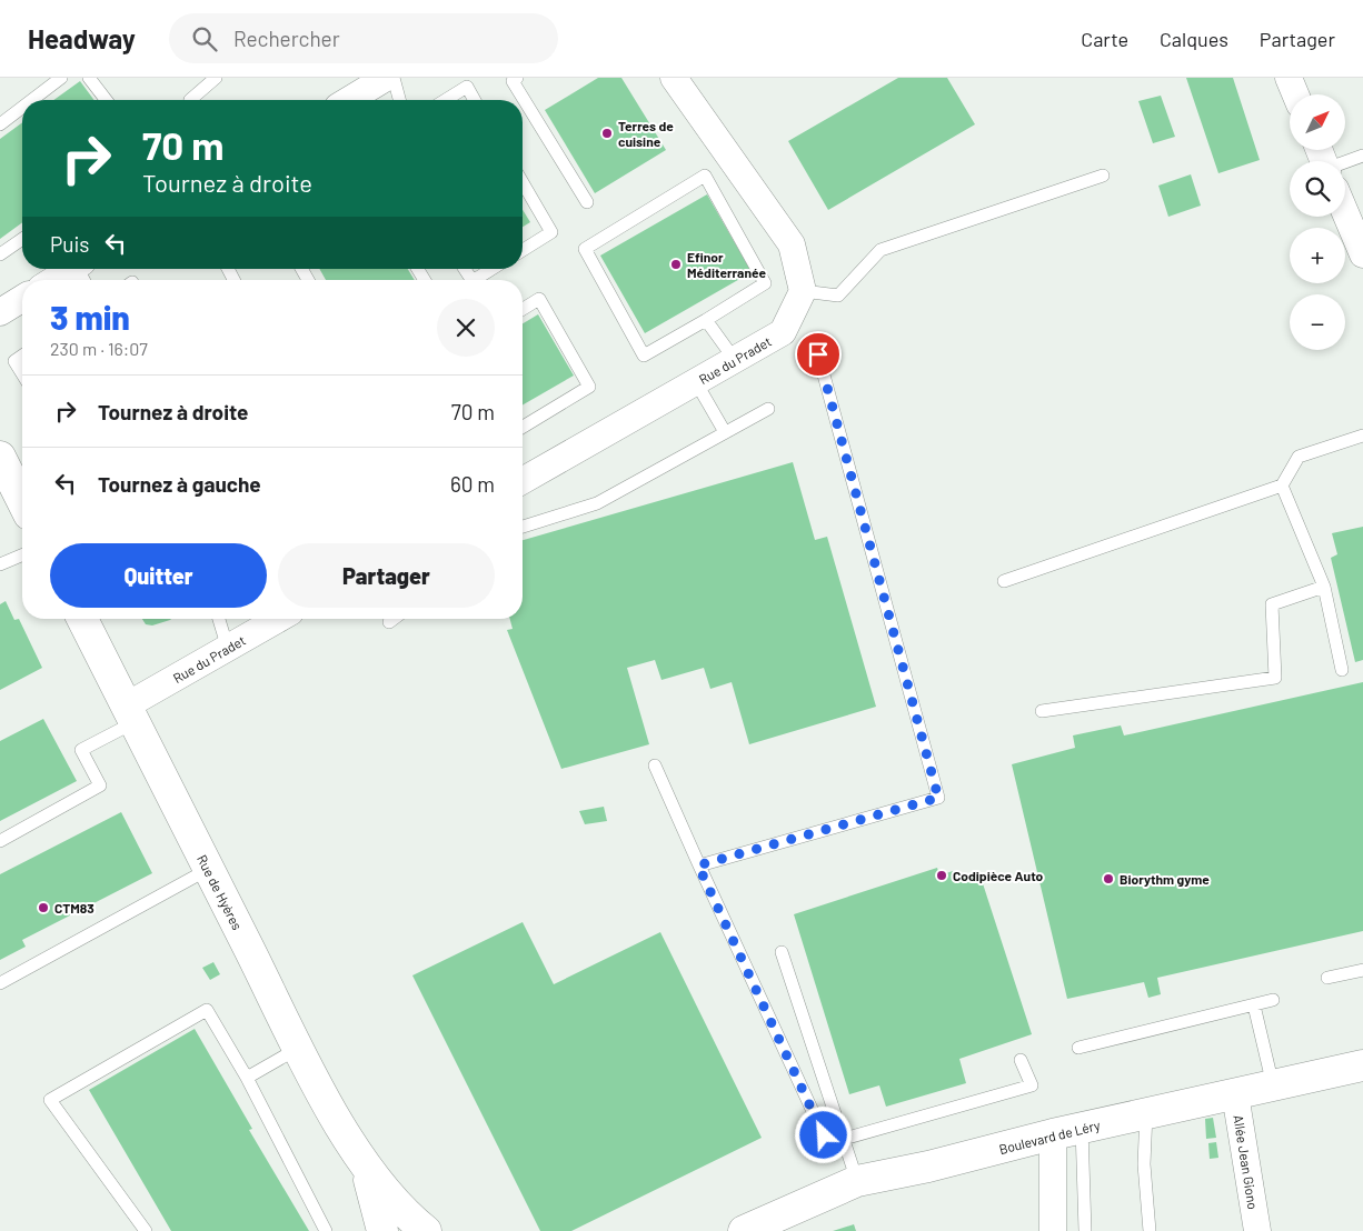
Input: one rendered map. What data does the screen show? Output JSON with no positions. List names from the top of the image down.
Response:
{
  "streets": {
    "street": [
      "Rue du Pradet",
      "Rue de Hyères",
      "Boulevard de Léry",
      "Allée Jean Giono"
    ]
  },
  "crossings": [
    ["Rue du Pradet", "Rue de Hyères"],
    ["Boulevard de Léry", "Allée Jean Giono"]
  ],
  "places": [
    "Terres de cuisine",
    "Efinor Méditerranée",
    "Codipièce Auto",
    "Biorythm gyme",
    "CTM83"
  ],
  "north": "top right",
  "page": {
    "header": "Headway",
    "search": "Rechercher",
    "nav": ["Carte", "Calques", "Partager"],
    "map_buttons": ["+", "−"],
    "turn": ["70 m", "Tournez à droite"],
    "then": "Puis",
    "heading": ["3 min", "230 m · 16:07"],
    "list": [
      {
        "name": "Tournez à droite",
        "value": "70 m"
      },
      {
        "name": "Tournez à gauche",
        "value": "60 m"
      }
    ],
    "buttons": ["Quitter", "Partager"]
  }
}
